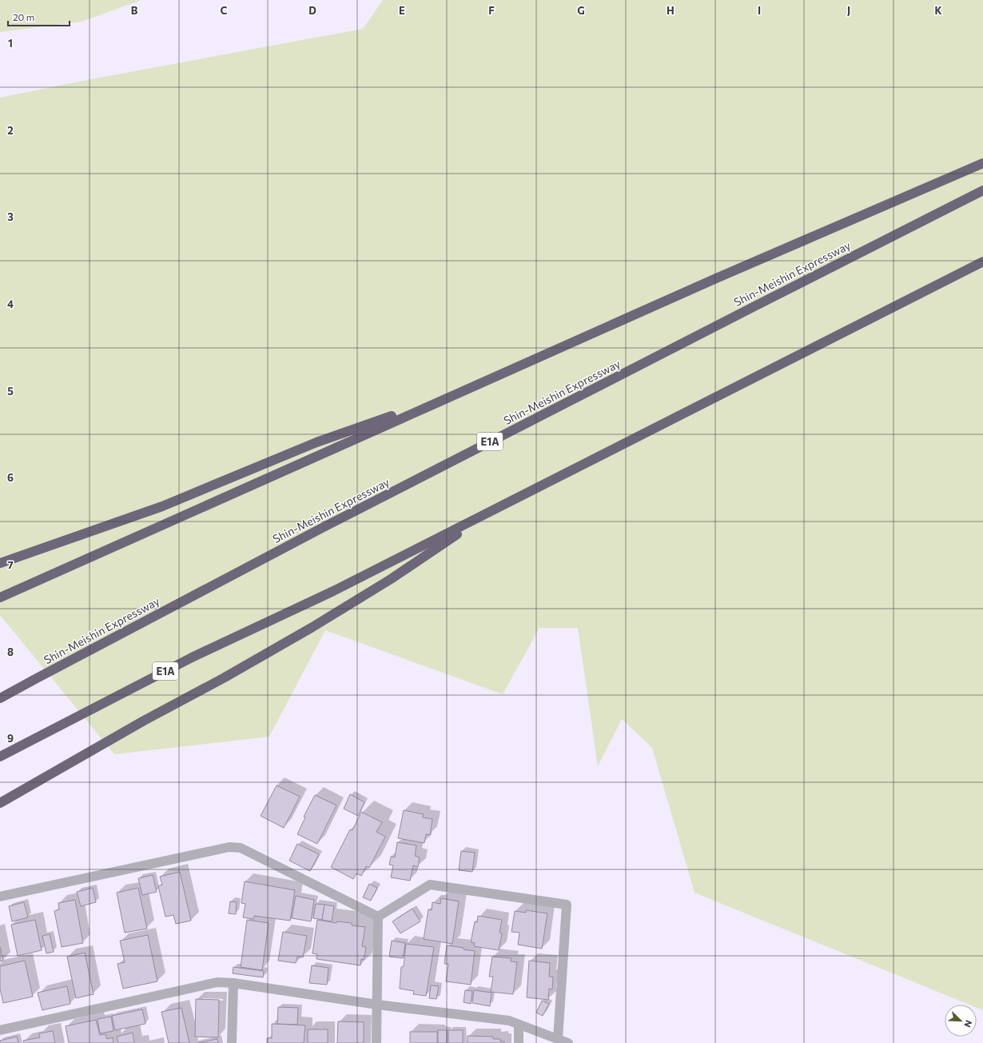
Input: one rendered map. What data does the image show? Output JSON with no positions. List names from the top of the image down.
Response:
{
  "streets": {
    "highway": ["Shin-Meishin Expressway", "E1A"]
  },
  "scale_bar": "20 m",
  "north": "bottom right",
  "grid": {
    "columns": [
      "B",
      "C",
      "D",
      "E",
      "F",
      "G",
      "H",
      "I",
      "J",
      "K"
    ],
    "rows": [
      "1",
      "2",
      "3",
      "4",
      "5",
      "6",
      "7",
      "8",
      "9"
    ]
  }
}
